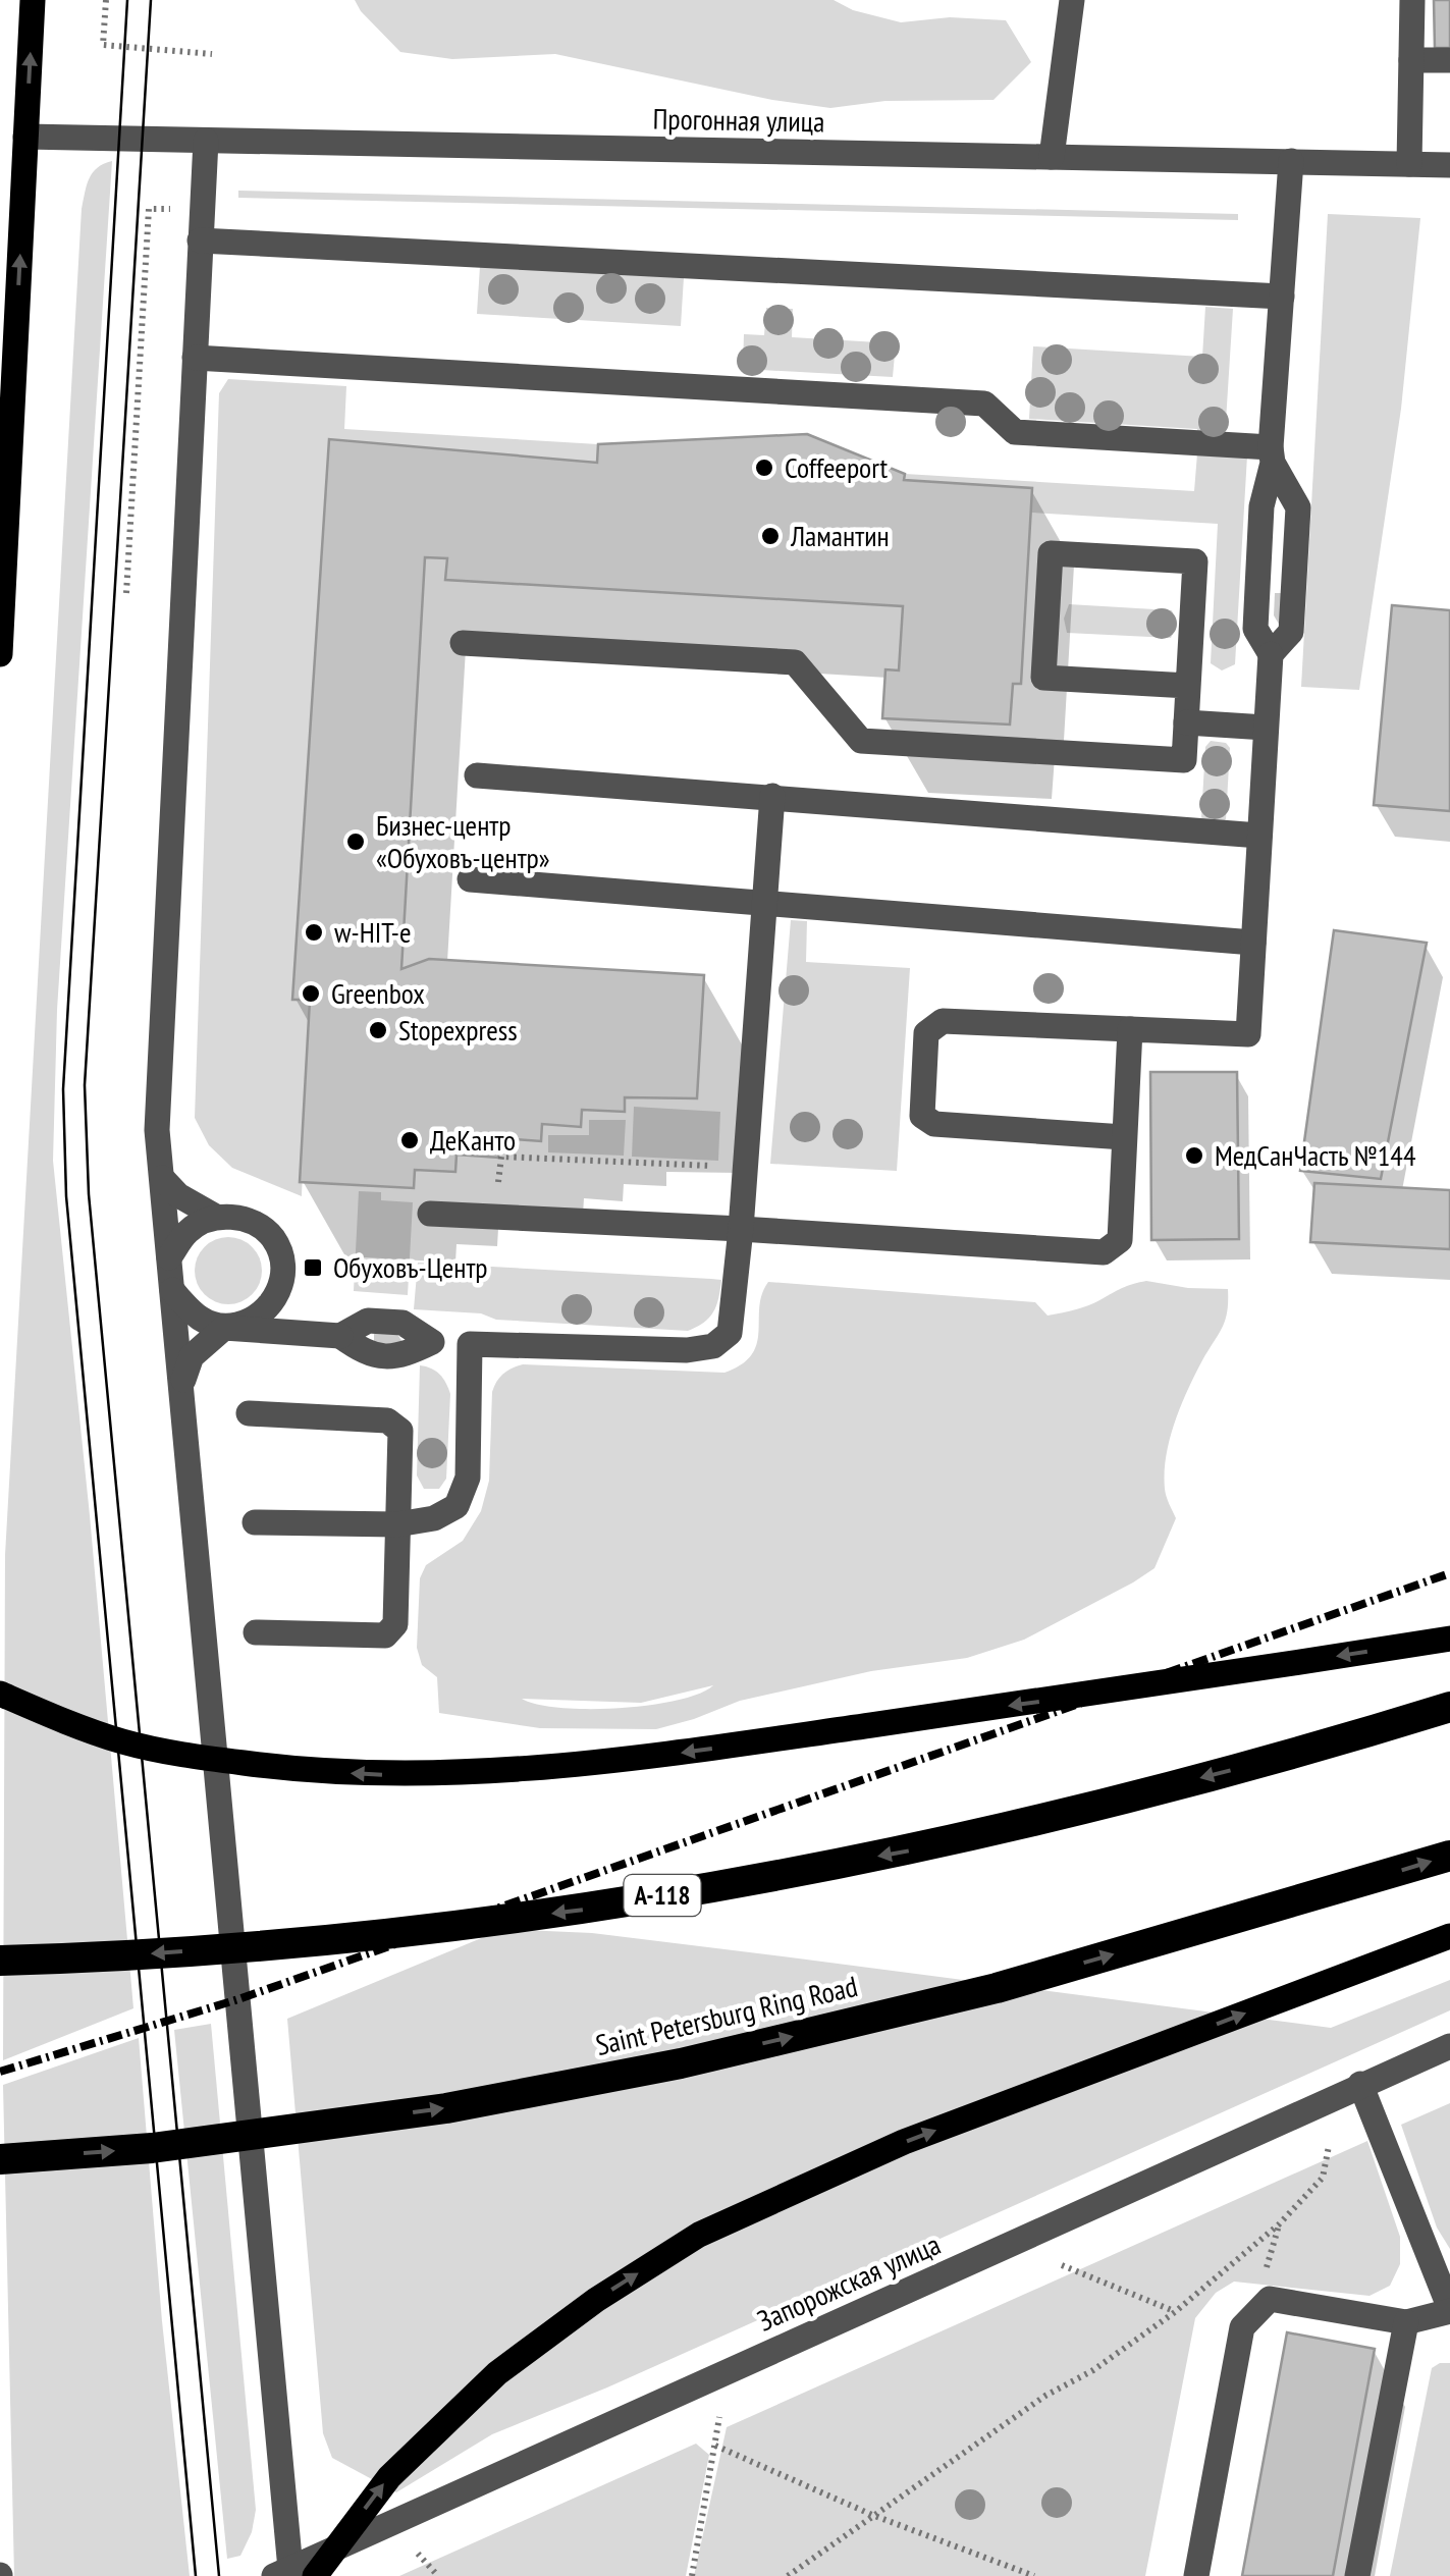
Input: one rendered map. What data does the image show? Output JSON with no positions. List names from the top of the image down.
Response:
{
  "streets": {
    "highway": ["А-118", "Saint Petersburg Ring Road"],
    "street": ["Прогонная улица", "Запорожская улица"]
  },
  "places": {
    "other": [
      "Coffeeport",
      "Ламантин",
      "Бизнес-центр «Обуховъ-центр»",
      "w-HIT-e",
      "Greenbox",
      "Stopexpress",
      "ДеКанто",
      "МедСанЧасть №144"
    ],
    "transit": ["Обуховъ-Центр"]
  }
}
